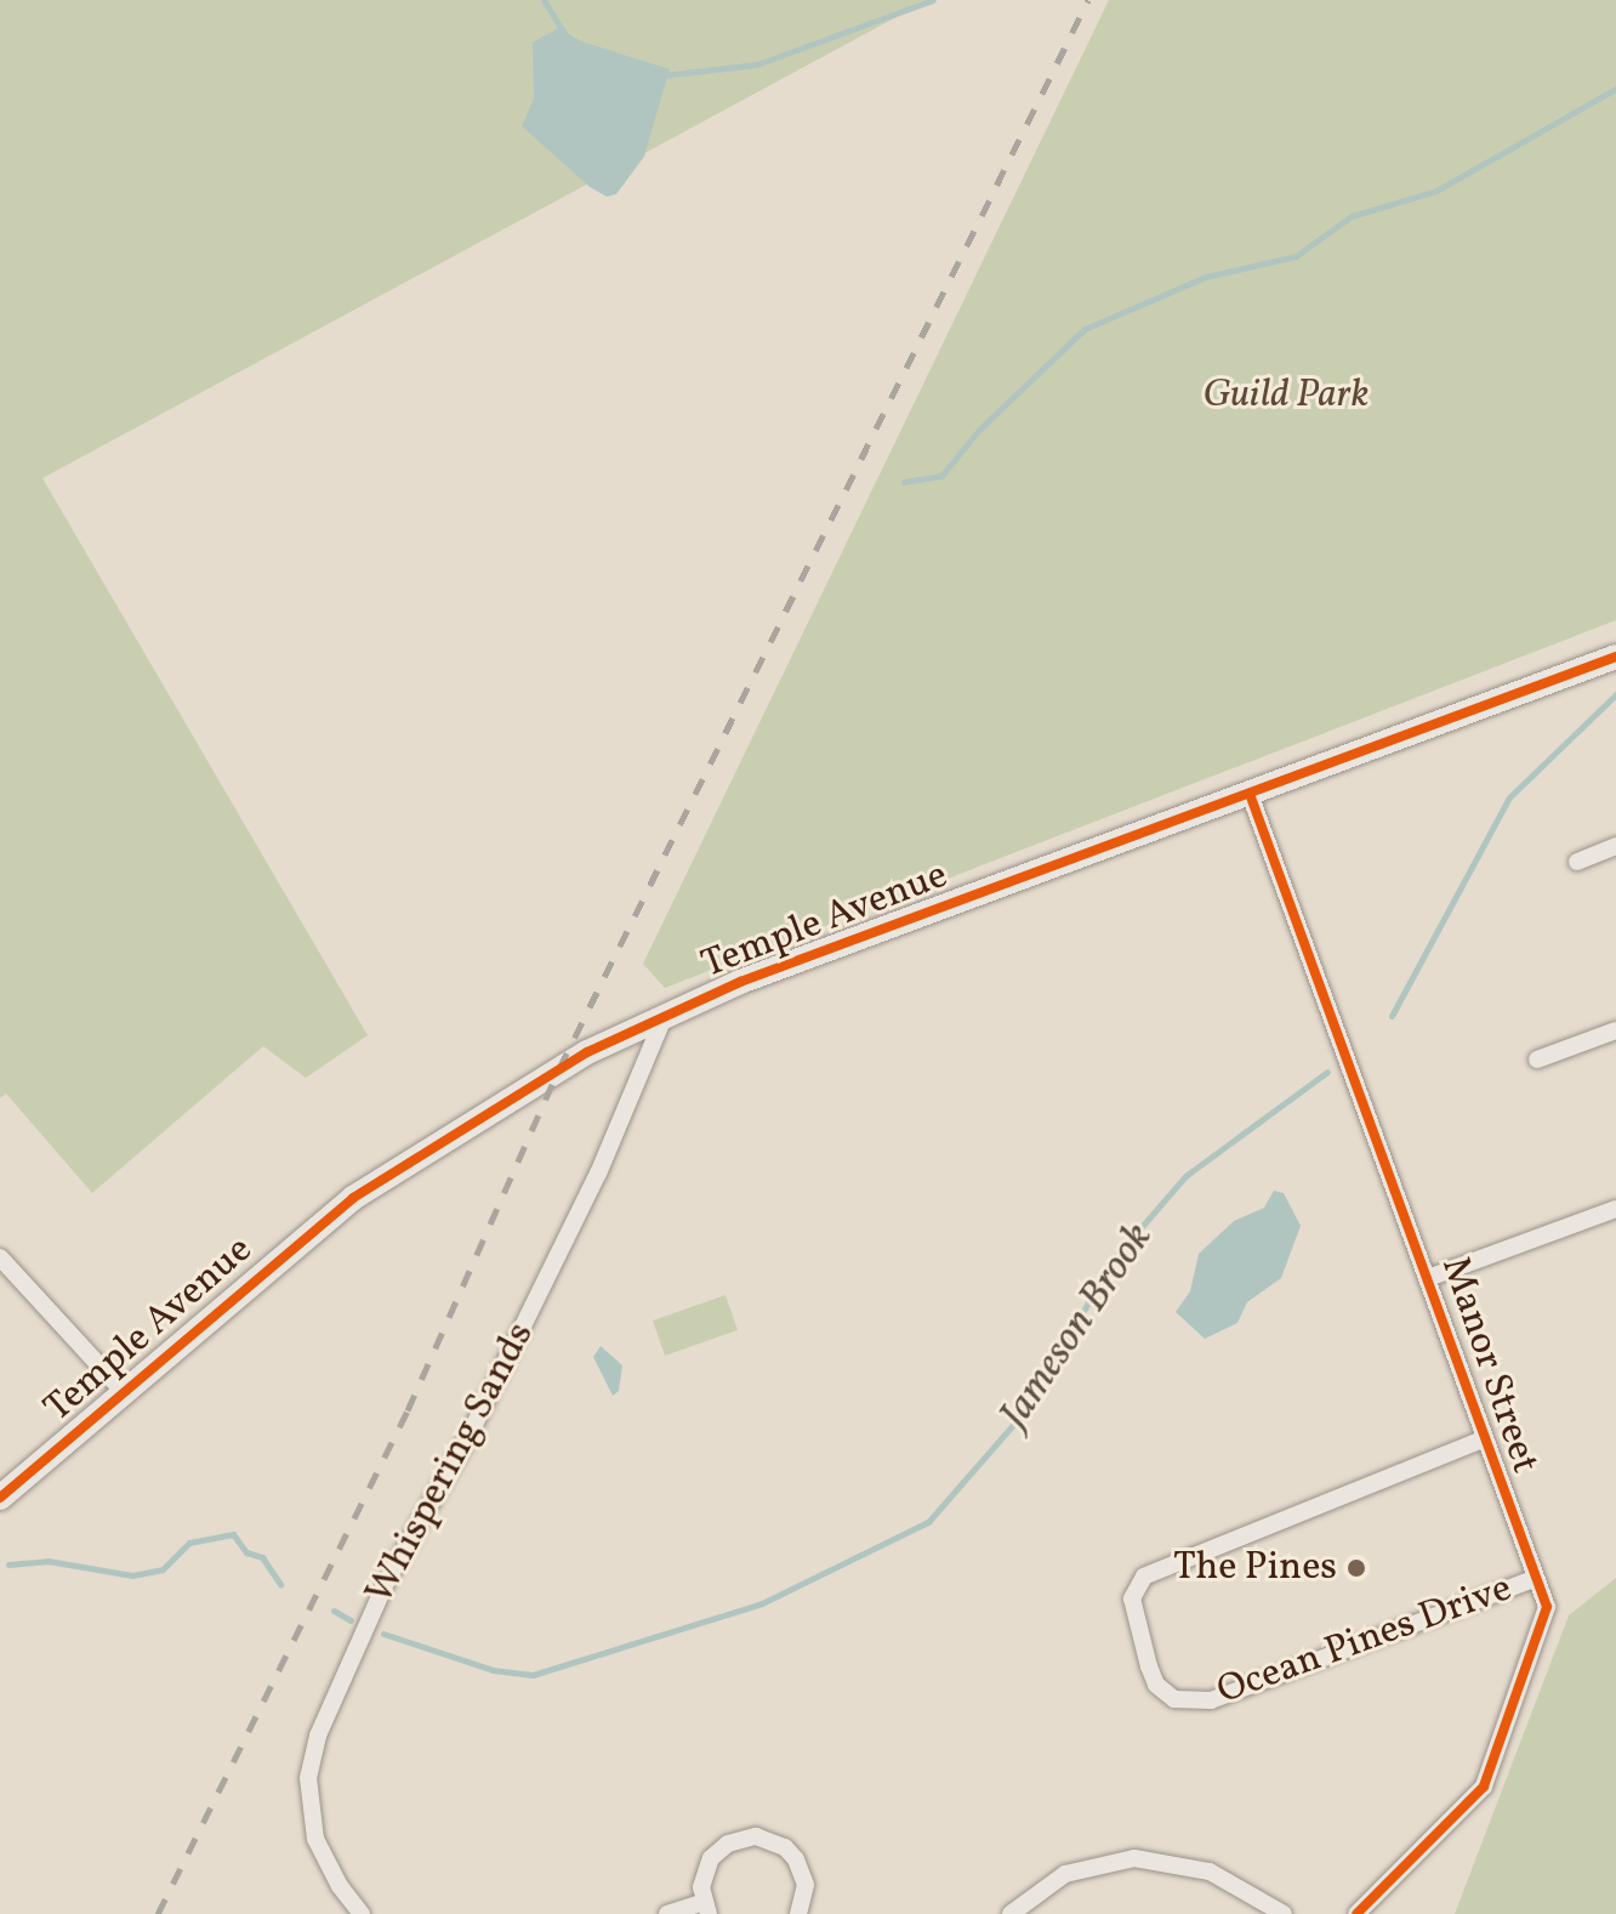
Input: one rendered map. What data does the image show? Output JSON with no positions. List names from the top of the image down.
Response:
{
  "streets": {
    "street": [
      "Temple Avenue",
      "Manor Street",
      "Whispering Sands",
      "Ocean Pines Drive"
    ]
  },
  "crossings": [
    ["Temple Avenue", "Manor Street"],
    ["Temple Avenue", "Whispering Sands"],
    ["Manor Street", "Ocean Pines Drive"]
  ],
  "water": ["Jameson Brook"],
  "parks": ["Guild Park"],
  "places": ["The Pines"]
}
